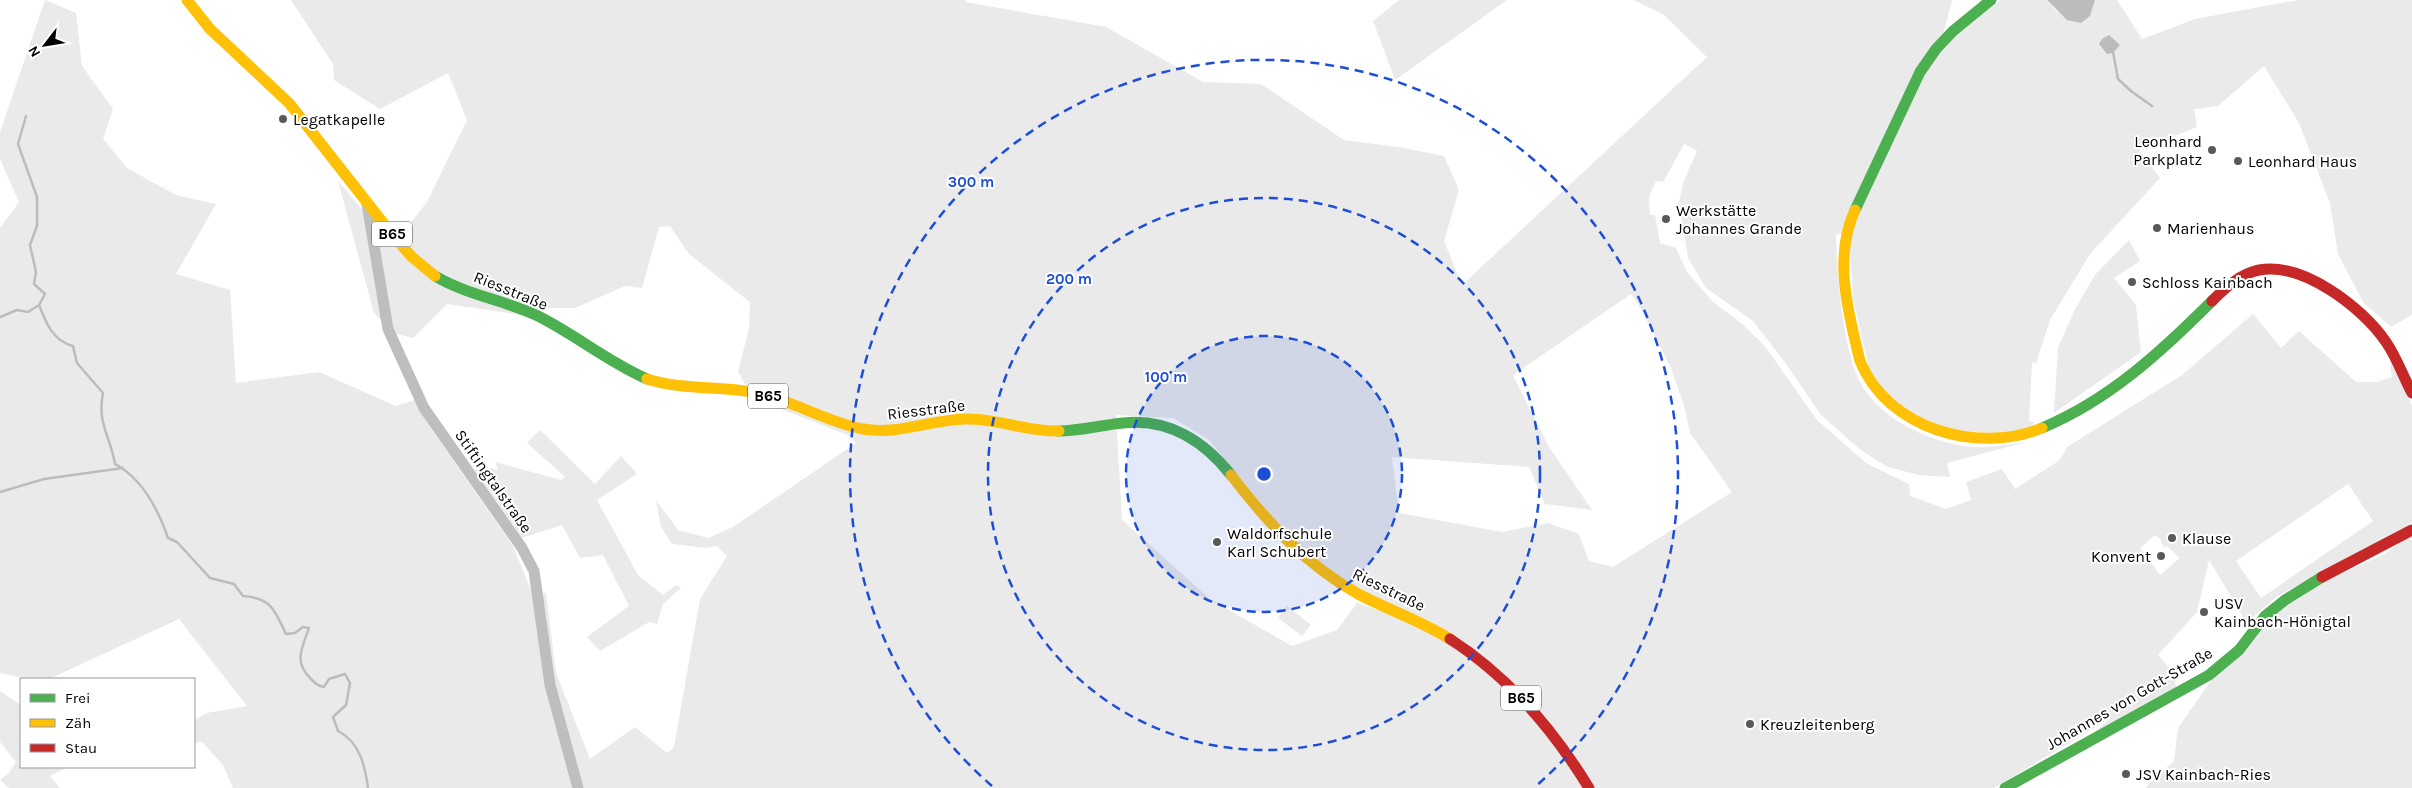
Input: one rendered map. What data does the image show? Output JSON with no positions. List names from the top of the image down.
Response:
{
  "streets": {
    "main road": ["B65", "Riesstraße", "Johannes von Gott-Straße"],
    "street": ["Stiftingtalstraße"]
  },
  "crossings": [
    ["Riesstraße", "Stiftingtalstraße"]
  ],
  "places": [
    "Legatkapelle",
    "Leonhard Parkplatz",
    "Leonhard Haus",
    "Werkstätte Johannes Grande",
    "Marienhaus",
    "Schloss Kainbach",
    "Klause",
    "Waldorfschule Karl Schubert",
    "Konvent",
    "USV Kainbach-Hönigtal",
    "Kreuzleitenberg",
    "JSV Kainbach-Ries"
  ],
  "legend": ["Frei", "Zäh", "Stau"],
  "north": "bottom left",
  "rings": ["300 m", "200 m", "100 m"]
}
